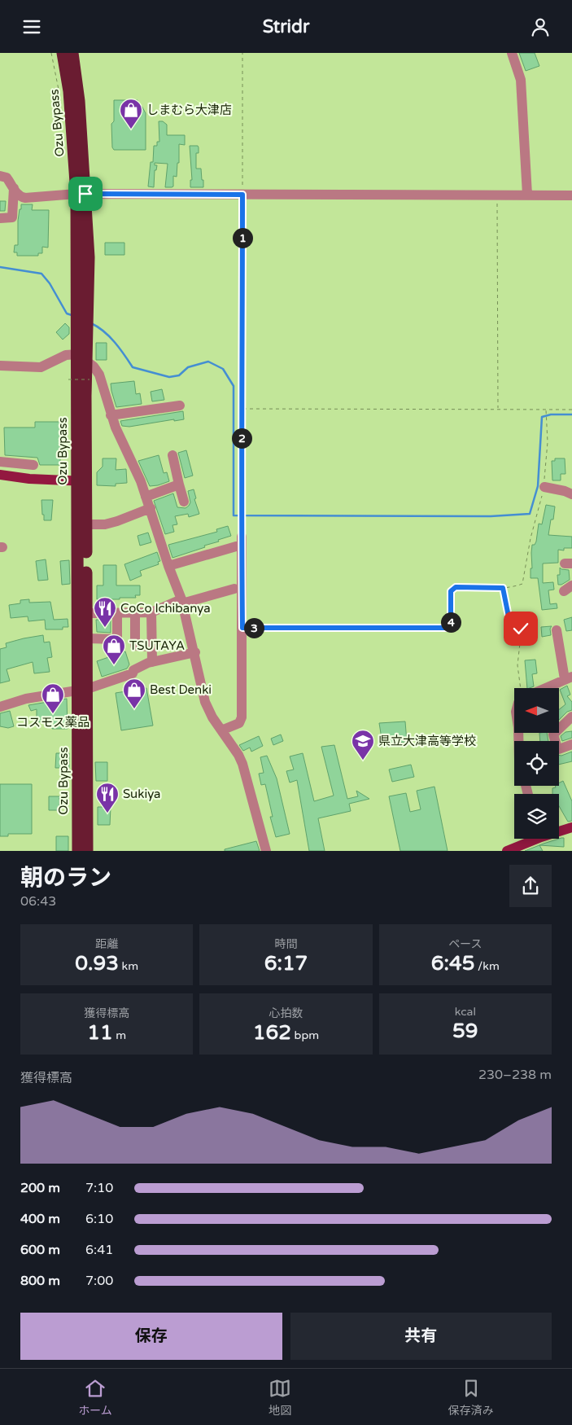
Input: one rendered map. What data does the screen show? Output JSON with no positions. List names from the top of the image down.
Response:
{
  "streets": {
    "highway": ["Ozu Bypass"]
  },
  "places": {
    "shop": [
      "しまむら大津店",
      "TSUTAYA",
      "Best Denki",
      "コスモス薬品"
    ],
    "restaurant": ["CoCo Ichibanya", "Sukiya"],
    "school or university": ["県立大津高等学校"]
  },
  "north": "left",
  "page": {
    "header": "Stridr",
    "pins": [
      "1",
      "2",
      "4",
      "3"
    ],
    "heading": ["朝のラン", "06:43"],
    "stats": [
      ["距離", "0.93 km"],
      ["時間", "6:17"],
      ["ペース", "6:45 /km"],
      ["獲得標高", "11 m"],
      ["心拍数", "162 bpm"],
      ["kcal", "59"]
    ],
    "chart": ["獲得標高", "230–238 m"],
    "list": [
      {
        "name": "200 m",
        "note": "7:10"
      },
      {
        "name": "400 m",
        "note": "6:10"
      },
      {
        "name": "600 m",
        "note": "6:41"
      },
      {
        "name": "800 m",
        "note": "7:00"
      }
    ],
    "buttons": ["保存", "共有"],
    "tabs": ["ホーム", "地図", "保存済み"]
  }
}
